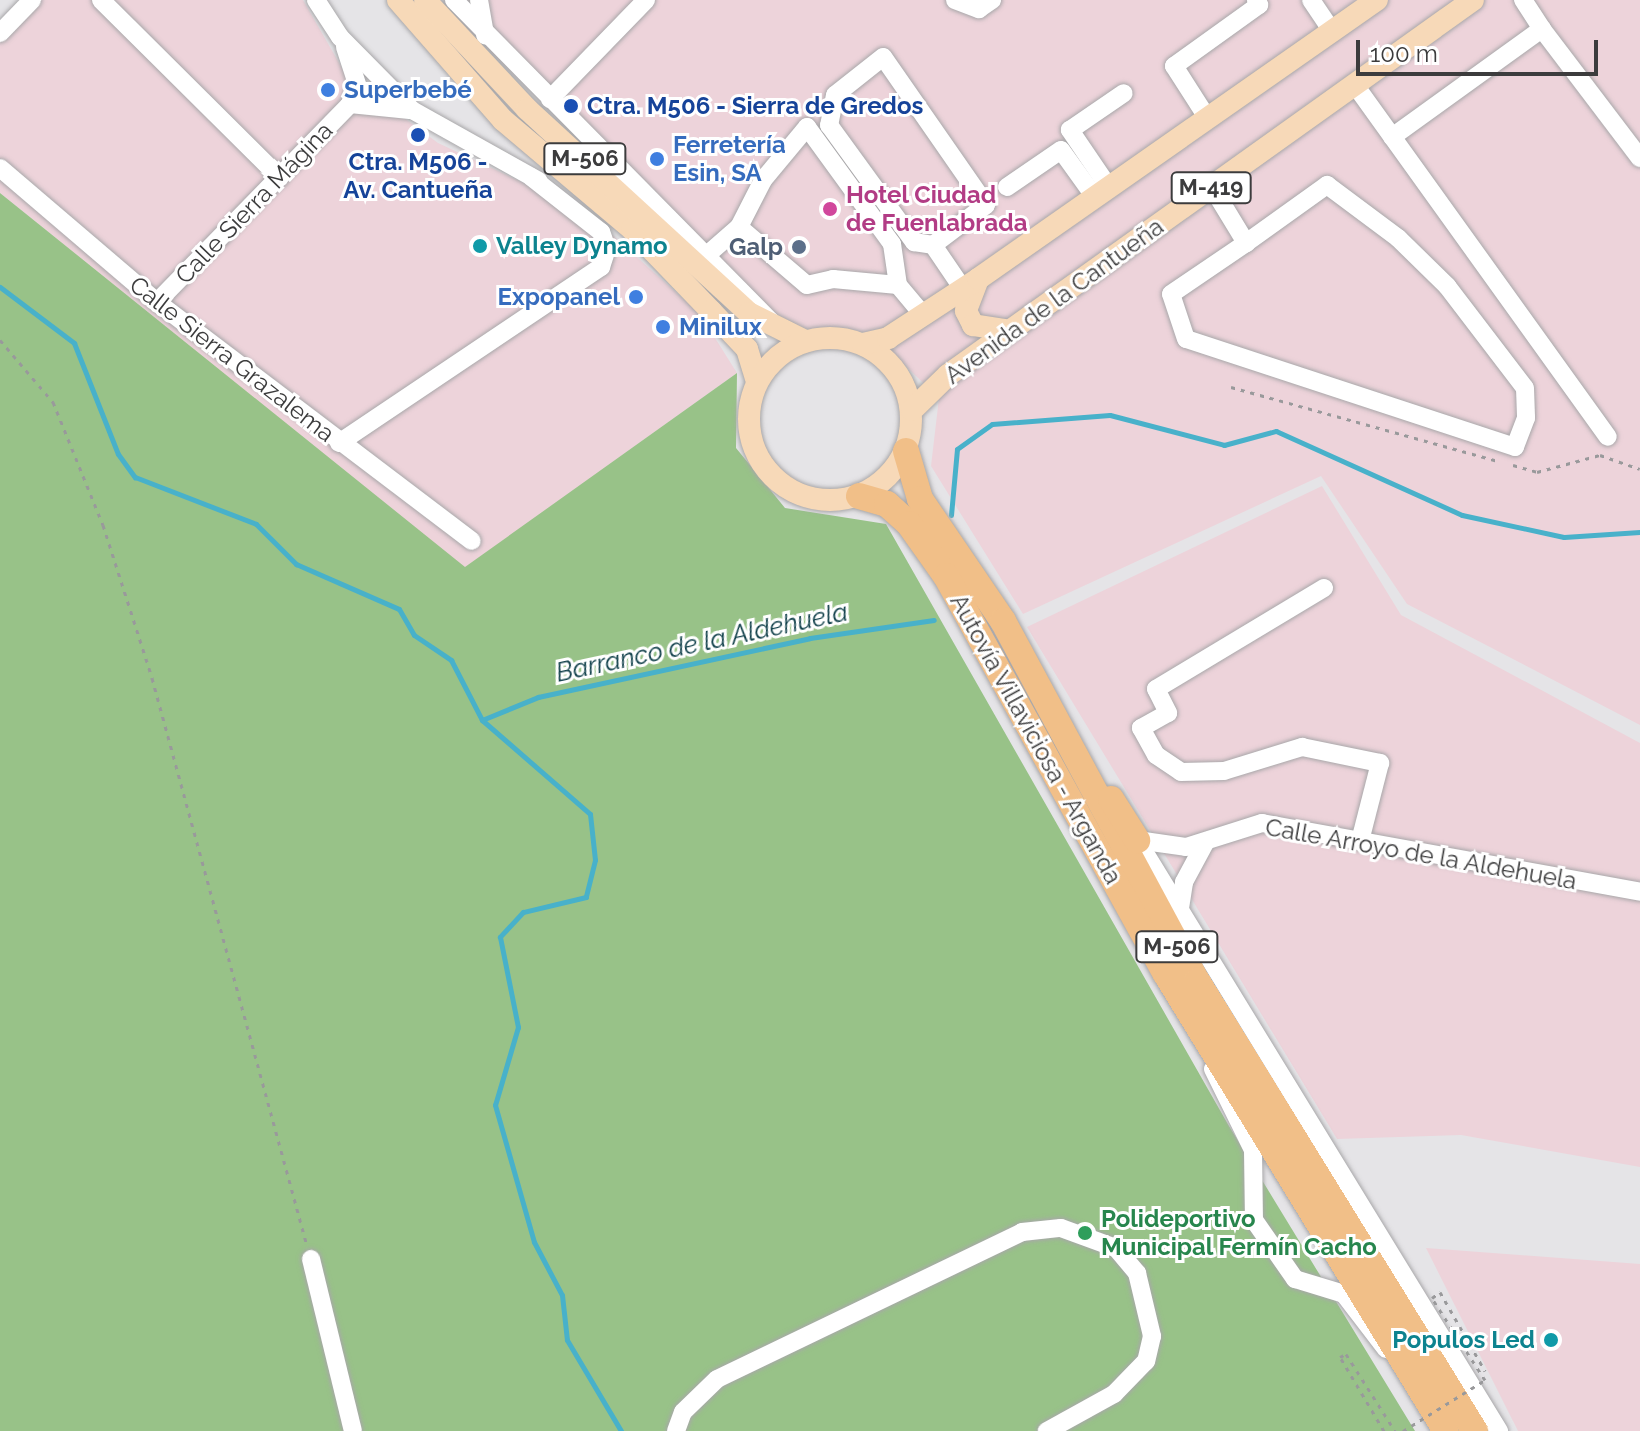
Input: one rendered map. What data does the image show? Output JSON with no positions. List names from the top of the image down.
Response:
{
  "streets": {
    "highway": ["M-506", "Autovía Villaviciosa - Arganda"],
    "main road": ["M-419", "Avenida de la Cantueña"],
    "street": ["Calle Sierra Mágina", "Calle Sierra Grazalema", "Calle Arroyo de la Aldehuela"]
  },
  "crossings": [
    ["M-506", "M-419"],
    ["M-506", "Avenida de la Cantueña"],
    ["M-506", "Autovía Villaviciosa - Arganda"],
    ["M-419", "Avenida de la Cantueña"],
    ["M-419", "Autovía Villaviciosa - Arganda"],
    ["Calle Sierra Mágina", "Calle Sierra Grazalema"],
    ["Avenida de la Cantueña", "Autovía Villaviciosa - Arganda"]
  ],
  "water": ["Barranco de la Aldehuela"],
  "places": [
    "Superbebé",
    "Ctra. M506 - Sierra de Gredos",
    "Ctra. M506 - Av. Cantueña",
    "Ferretería Esin, SA",
    "Hotel Ciudad de Fuenlabrada",
    "Valley Dynamo",
    "Galp",
    "Expopanel",
    "Minilux",
    "Polideportivo Municipal Fermín Cacho",
    "Populos Led"
  ],
  "scale_bar": "100 m"
}
